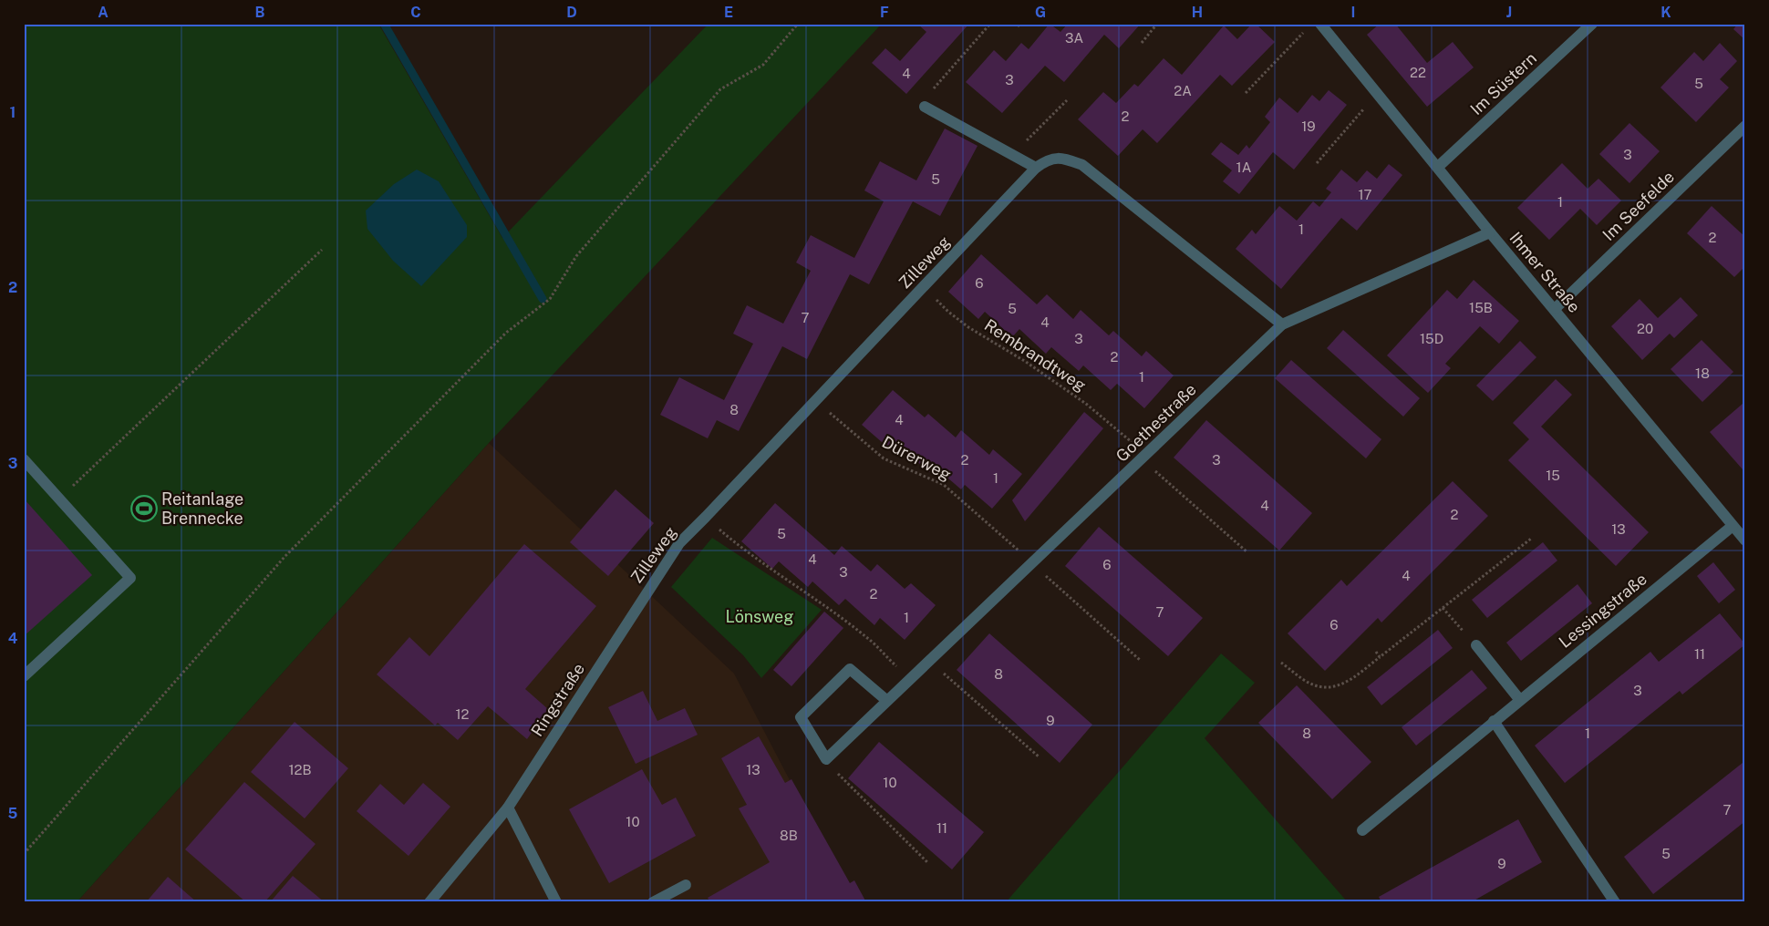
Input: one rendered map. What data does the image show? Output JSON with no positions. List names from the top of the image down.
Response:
{
  "streets": {
    "street": [
      "Im Süstern",
      "Im Seefelde",
      "Zilleweg",
      "Ihmer Straße",
      "Goethestraße",
      "Lessingstraße",
      "Ringstraße"
    ],
    "path": ["Rembrandtweg", "Dürerweg"]
  },
  "crossings": [
    ["Im Süstern", "Ihmer Straße"],
    ["Im Seefelde", "Ihmer Straße"],
    ["Zilleweg", "Goethestraße"],
    ["Zilleweg", "Ringstraße"],
    ["Ihmer Straße", "Goethestraße"],
    ["Ihmer Straße", "Lessingstraße"]
  ],
  "parks": ["Lönsweg"],
  "places": {
    "sports": ["Reitanlage Brennecke"]
  },
  "house_numbers": [
    "3A",
    "22",
    "4",
    "3",
    "5",
    "2A",
    "2",
    "19",
    "3",
    "1A",
    "5",
    "17",
    "1",
    "1",
    "2",
    "6",
    "15B",
    "5",
    "7",
    "4",
    "20",
    "3",
    "15D",
    "2",
    "18",
    "1",
    "8",
    "4",
    "2",
    "3",
    "15",
    "1",
    "4",
    "2",
    "13",
    "5",
    "4",
    "6",
    "3",
    "4",
    "2",
    "7",
    "1",
    "6",
    "11",
    "8",
    "3",
    "12",
    "9",
    "8",
    "1",
    "12B",
    "13",
    "10",
    "7",
    "10",
    "11",
    "8B",
    "5",
    "9"
  ],
  "grid": {
    "columns": [
      "A",
      "B",
      "C",
      "D",
      "E",
      "F",
      "G",
      "H",
      "I",
      "J",
      "K"
    ],
    "rows": [
      "1",
      "2",
      "3",
      "4",
      "5"
    ]
  }
}
